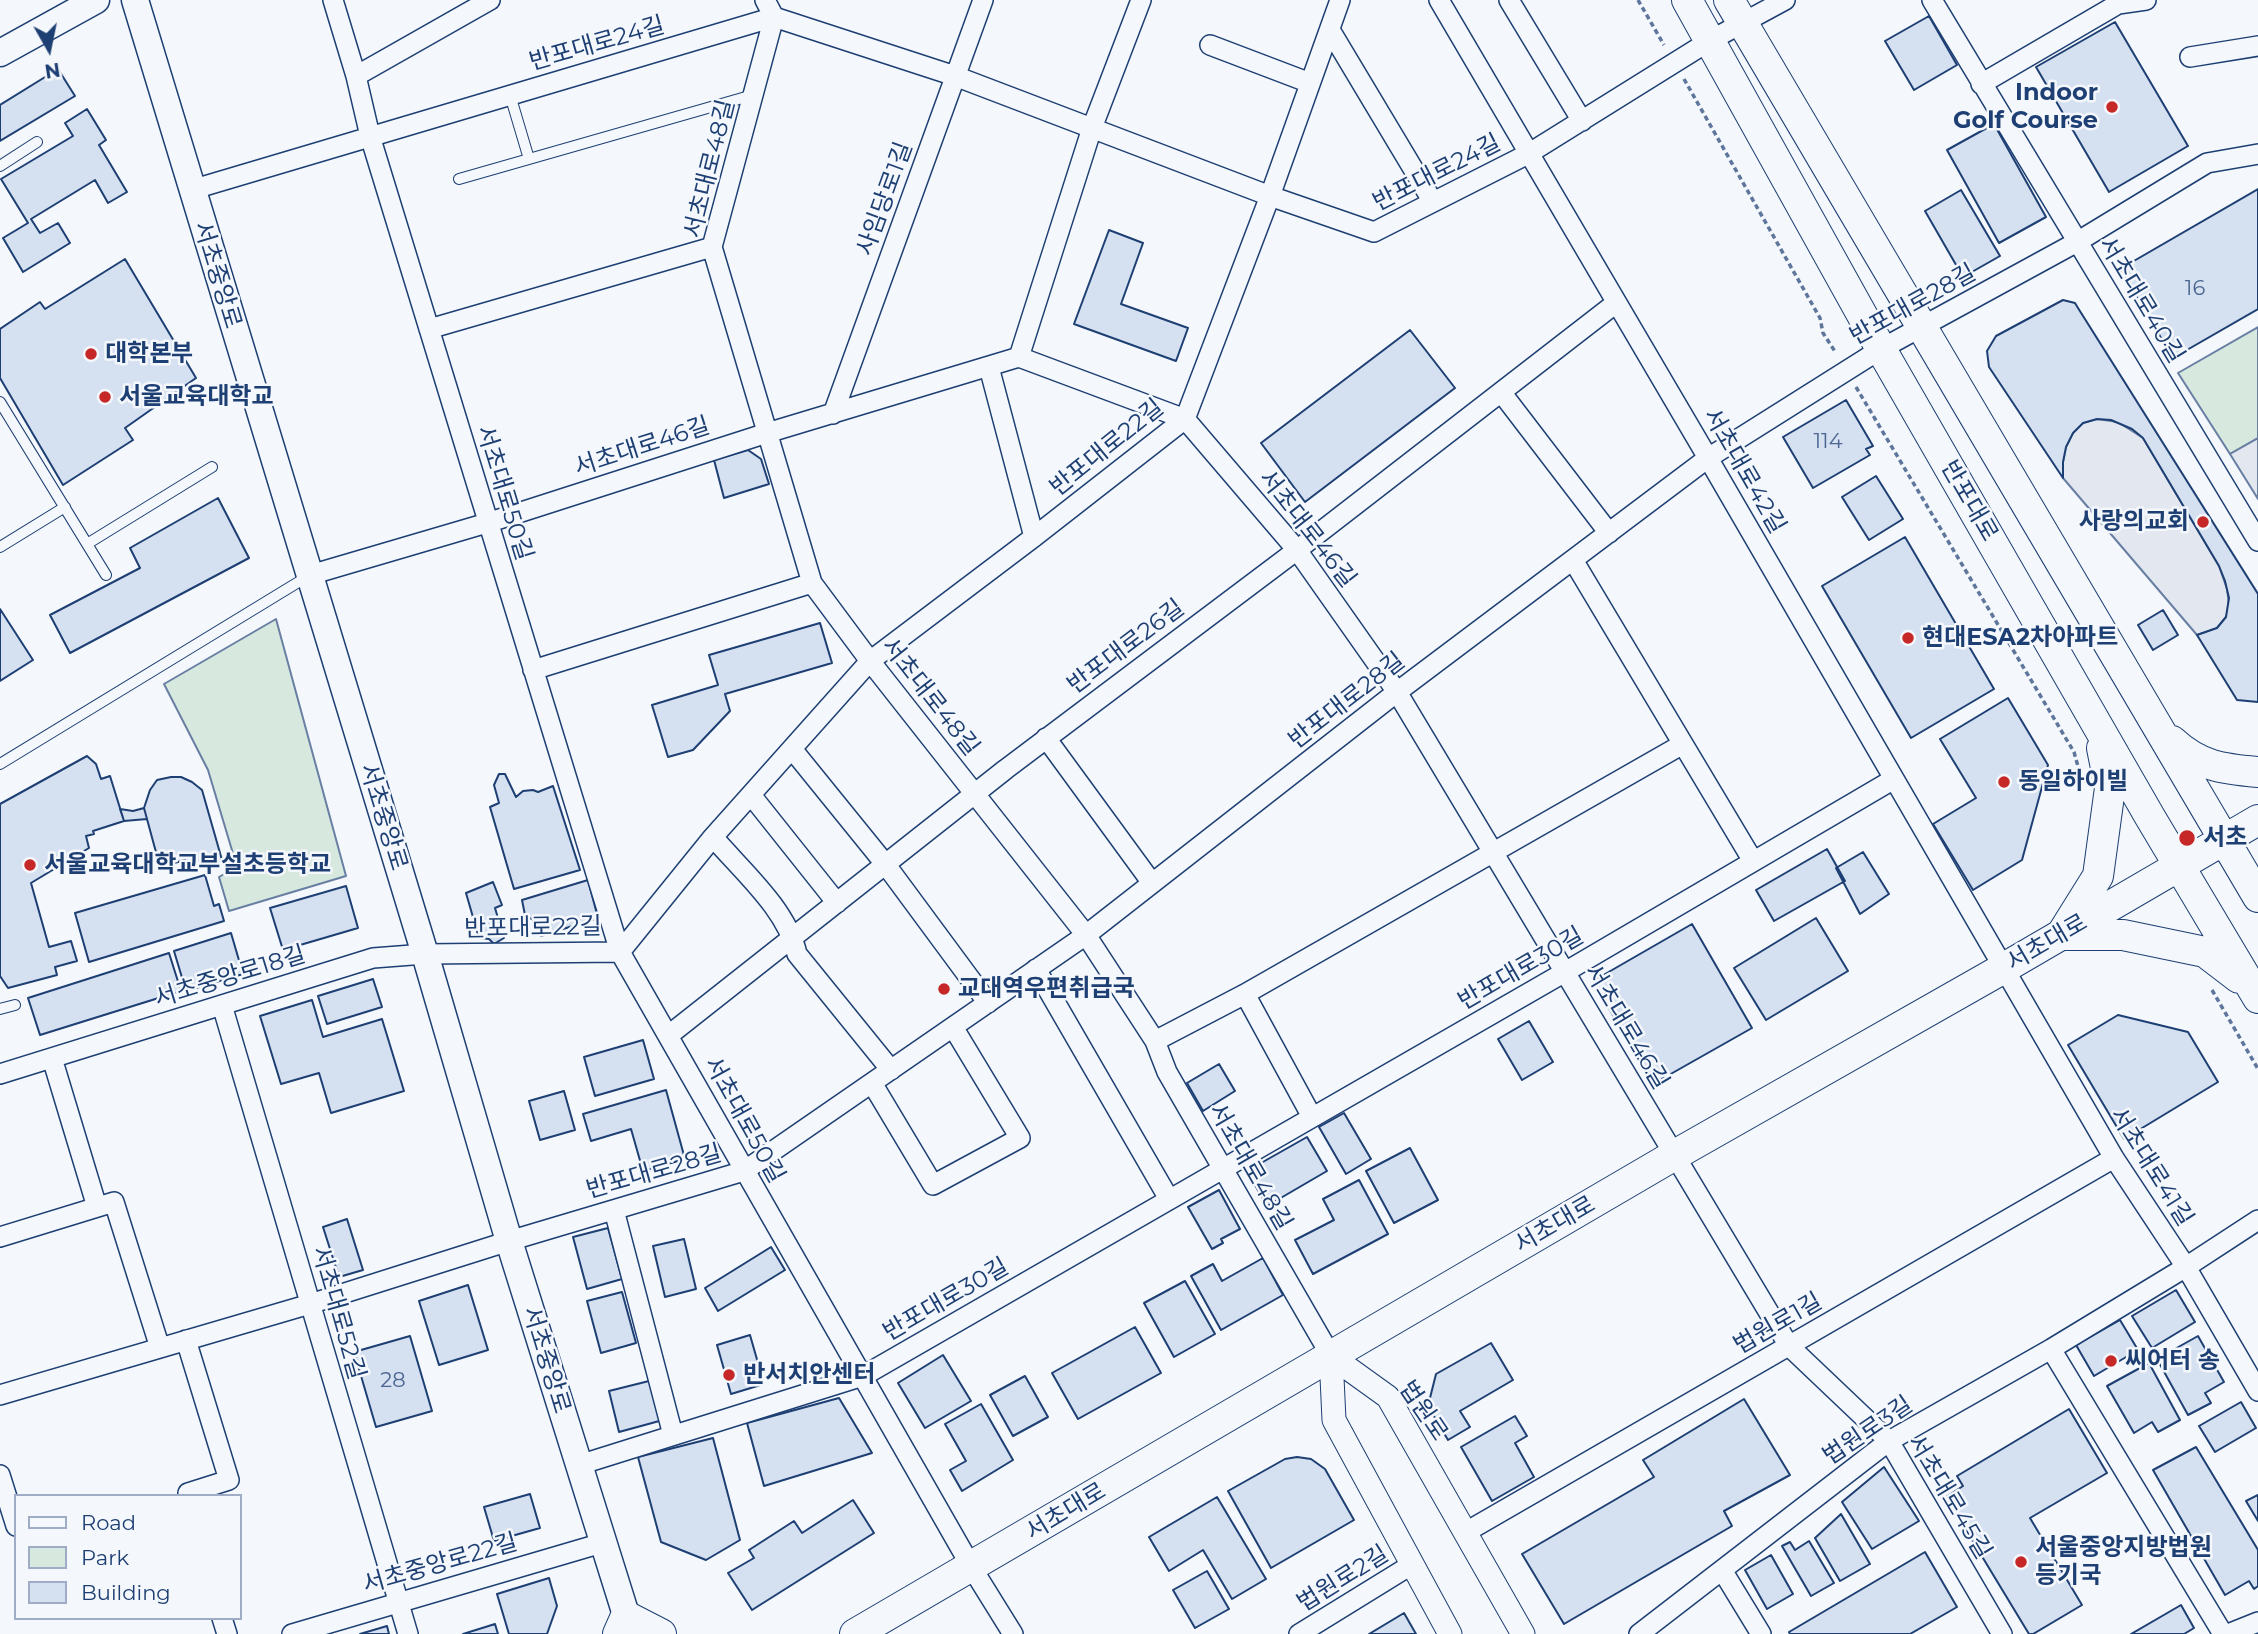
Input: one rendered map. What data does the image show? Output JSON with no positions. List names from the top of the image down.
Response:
{
  "streets": {
    "main road": ["서초중앙로", "반포대로", "서초대로"],
    "street": [
      "반포대로24길",
      "서초대로48길",
      "사임당로1길",
      "서초대로40길",
      "반포대로28길",
      "서초대로46길",
      "반포대로22길",
      "서초대로42길",
      "서초대로50길",
      "반포대로26길",
      "반포대로30길",
      "서초중앙로18길",
      "서초대로41길",
      "서초대로52길",
      "법원로1길",
      "법원로",
      "법원로3길",
      "서초대로45길",
      "서초중앙로22길",
      "법원로2길"
    ]
  },
  "crossings": [
    ["반포대로24길", "서초대로48길"],
    ["반포대로24길", "사임당로1길"],
    ["반포대로24길", "서초중앙로"],
    ["반포대로24길", "반포대로22길"],
    ["반포대로24길", "서초대로42길"],
    ["반포대로24길", "서초대로50길"],
    ["반포대로24길", "반포대로"],
    ["서초대로48길", "반포대로28길"],
    ["서초대로48길", "서초대로46길"],
    ["서초대로48길", "반포대로22길"],
    ["서초대로48길", "반포대로26길"],
    ["서초대로48길", "서초대로"],
    ["서초대로48길", "반포대로30길"],
    ["서초대로48길", "법원로"],
    ["사임당로1길", "서초대로46길"],
    ["서초중앙로", "반포대로28길"],
    ["서초중앙로", "서초대로46길"],
    ["서초중앙로", "반포대로22길"],
    ["서초중앙로", "반포대로30길"],
    ["서초중앙로", "서초중앙로18길"],
    ["서초중앙로", "서초중앙로22길"],
    ["서초대로40길", "반포대로28길"],
    ["반포대로28길", "서초대로46길"],
    ["반포대로28길", "서초대로42길"],
    ["반포대로28길", "서초대로50길"],
    ["반포대로28길", "반포대로"],
    ["반포대로28길", "서초대로52길"],
    ["서초대로46길", "반포대로22길"],
    ["서초대로46길", "서초대로50길"],
    ["서초대로46길", "반포대로26길"],
    ["서초대로46길", "서초대로"],
    ["서초대로46길", "반포대로30길"],
    ["서초대로46길", "서초대로45길"],
    ["반포대로22길", "서초대로50길"],
    ["반포대로22길", "서초중앙로18길"],
    ["서초대로42길", "반포대로26길"],
    ["서초대로42길", "서초대로"],
    ["서초대로42길", "반포대로30길"],
    ["서초대로42길", "서초대로41길"],
    ["서초대로50길", "반포대로26길"],
    ["서초대로50길", "서초대로"],
    ["서초대로50길", "반포대로30길"],
    ["반포대로", "서초대로"],
    ["서초대로", "서초대로41길"],
    ["서초대로", "법원로"],
    ["서초대로", "서초대로45길"],
    ["서초중앙로18길", "서초대로52길"],
    ["서초대로41길", "법원로1길"],
    ["서초대로41길", "법원로3길"],
    ["서초대로52길", "서초중앙로22길"],
    ["법원로1길", "법원로"],
    ["법원로1길", "서초대로45길"],
    ["법원로3길", "서초대로45길"]
  ],
  "places": [
    "Indoor Golf Course",
    "대학본부",
    "서울교육대학교",
    "사랑의교회",
    "현대ESA2차아파트",
    "동일하이빌",
    "서초",
    "서울교육대학교부설초등학교",
    "교대역우편취급국",
    "씨어터 송",
    "반서치안센터",
    "서울중앙지방법원 등기국"
  ],
  "house_numbers": ["16", "114", "28"],
  "legend": ["Road", "Park", "Building"],
  "north": "bottom"
}
